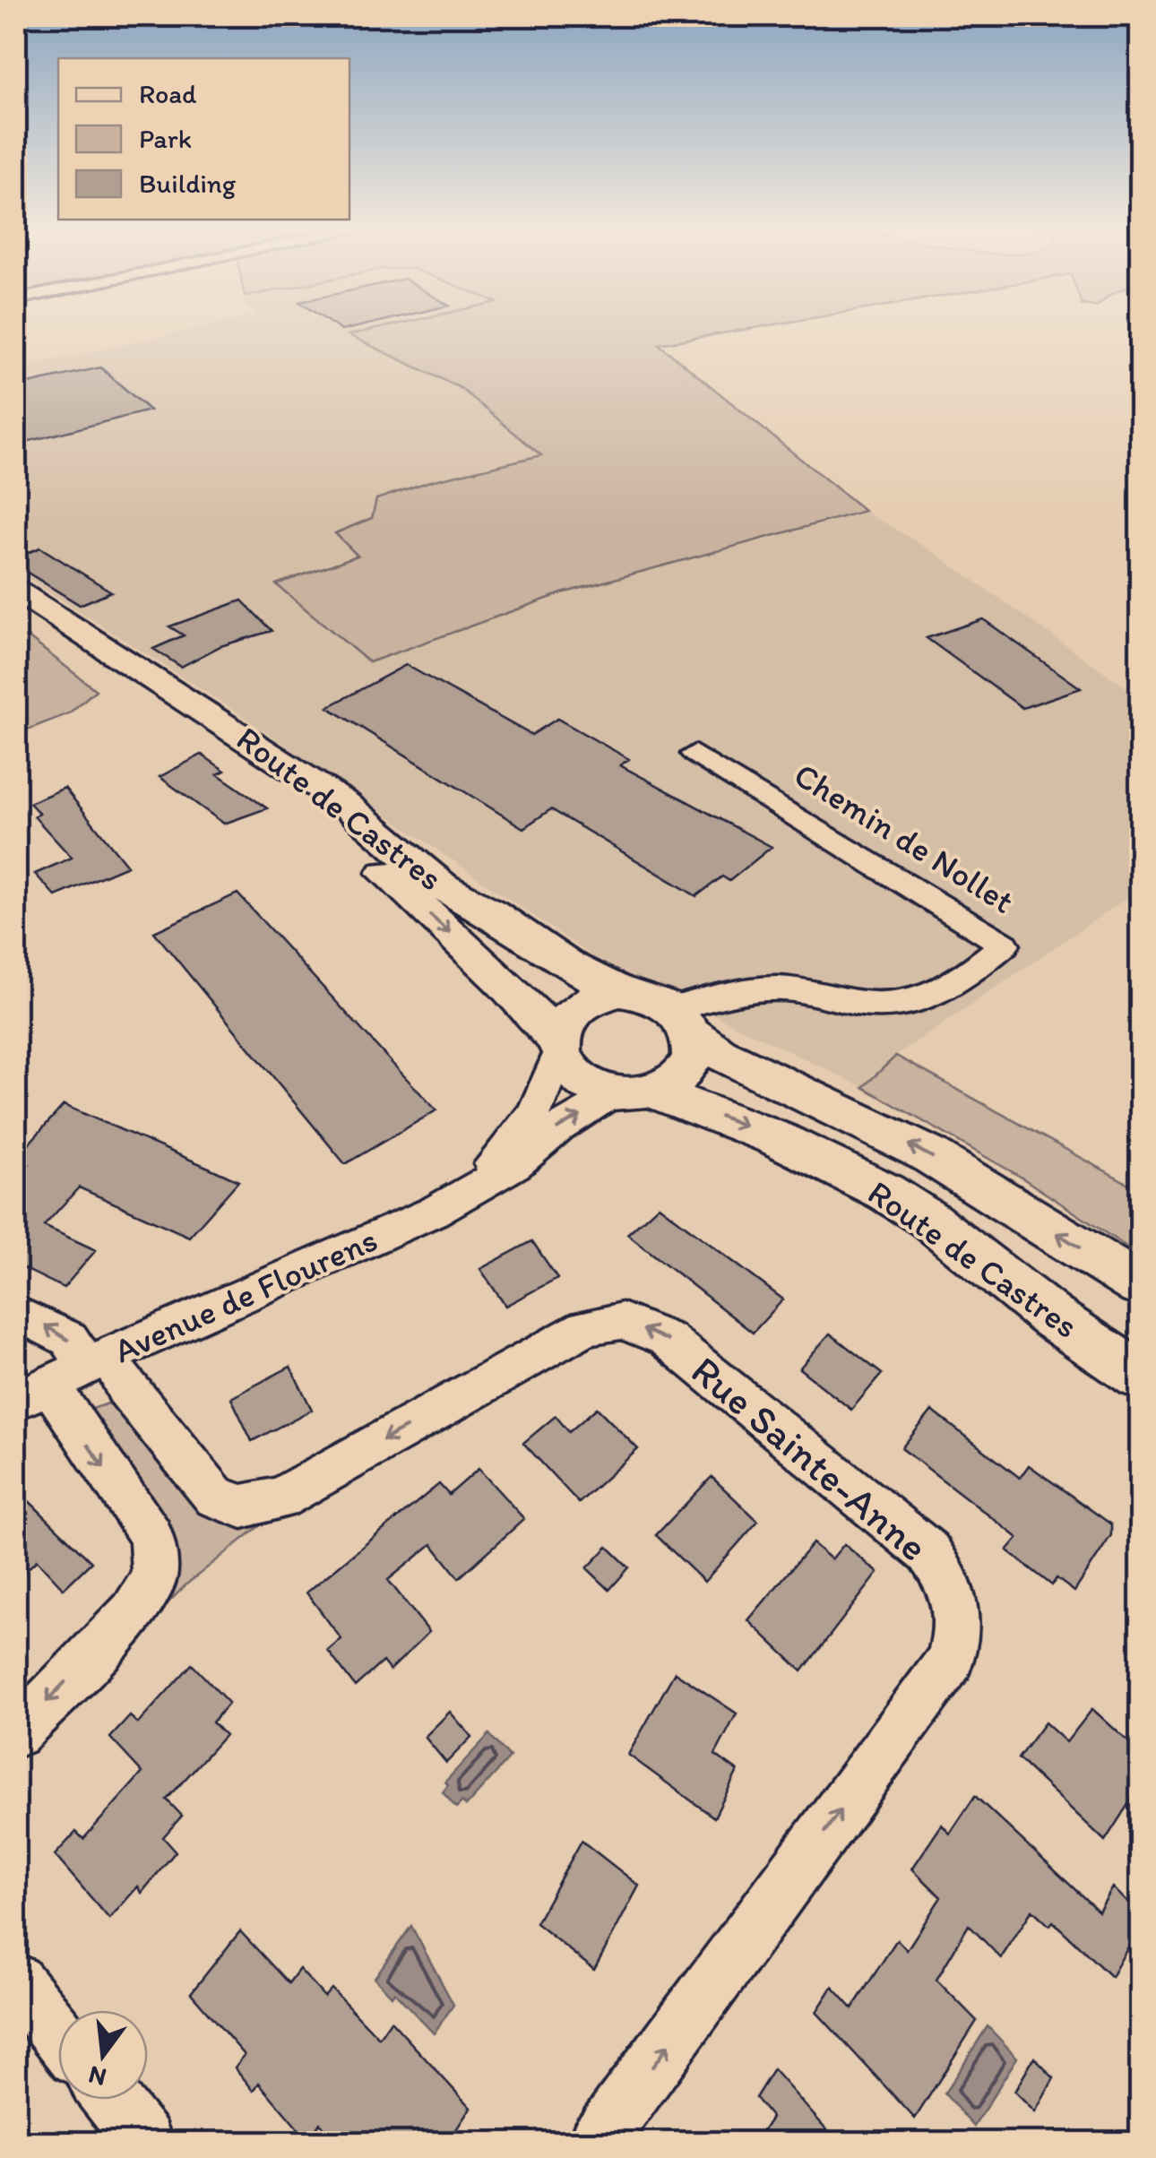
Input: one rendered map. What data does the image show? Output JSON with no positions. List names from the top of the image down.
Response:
{
  "streets": {
    "main road": ["Route de Castres"],
    "street": ["Chemin de Nollet", "Avenue de Flourens", "Rue Sainte-Anne"]
  },
  "crossings": [
    ["Route de Castres", "Chemin de Nollet"],
    ["Route de Castres", "Avenue de Flourens"],
    ["Chemin de Nollet", "Avenue de Flourens"],
    ["Avenue de Flourens", "Rue Sainte-Anne"]
  ],
  "legend": ["Road", "Park", "Building"],
  "north": "bottom"
}
